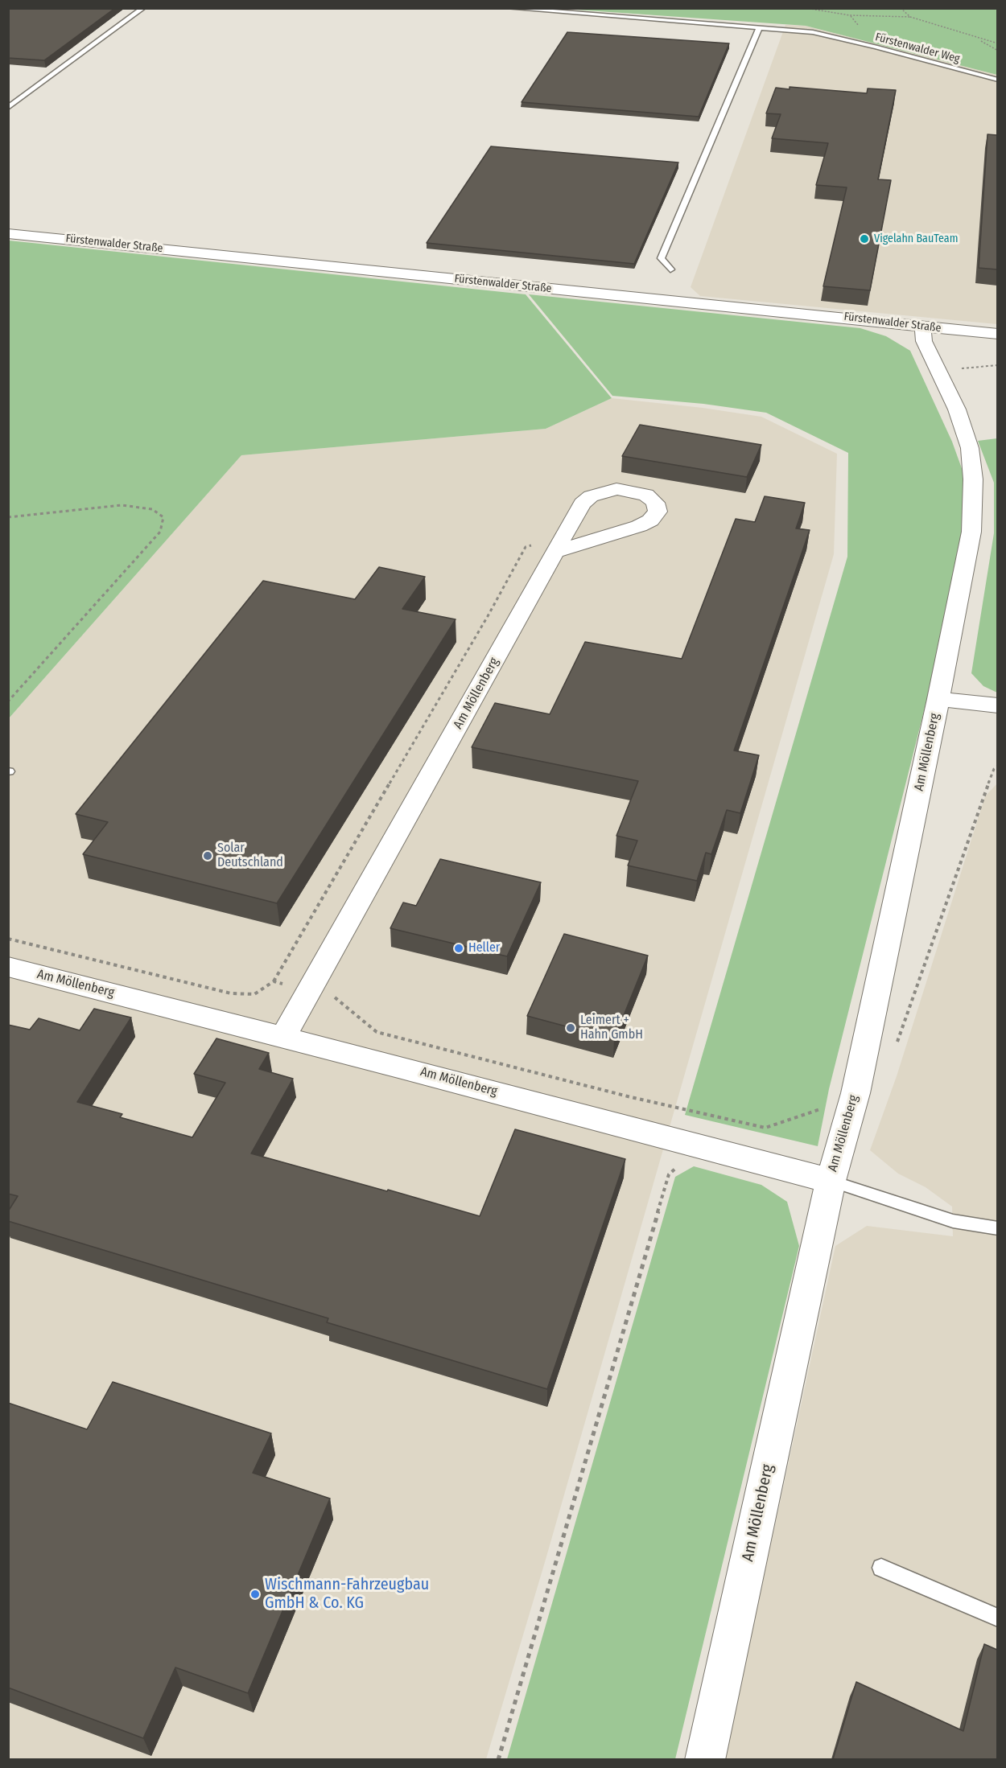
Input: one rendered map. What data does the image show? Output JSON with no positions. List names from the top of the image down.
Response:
{
  "streets": {
    "street": ["Fürstenwalder Straße", "Am Möllenberg"],
    "lane": ["Fürstenwalder Weg"]
  },
  "crossings": [
    ["Fürstenwalder Straße", "Am Möllenberg"]
  ],
  "places": [
    "Vigelahn BauTeam",
    "Solar Deutschland",
    "Heller",
    "Leimert + Hahn GmbH",
    "Wischmann-Fahrzeugbau GmbH & Co. KG"
  ]
}
